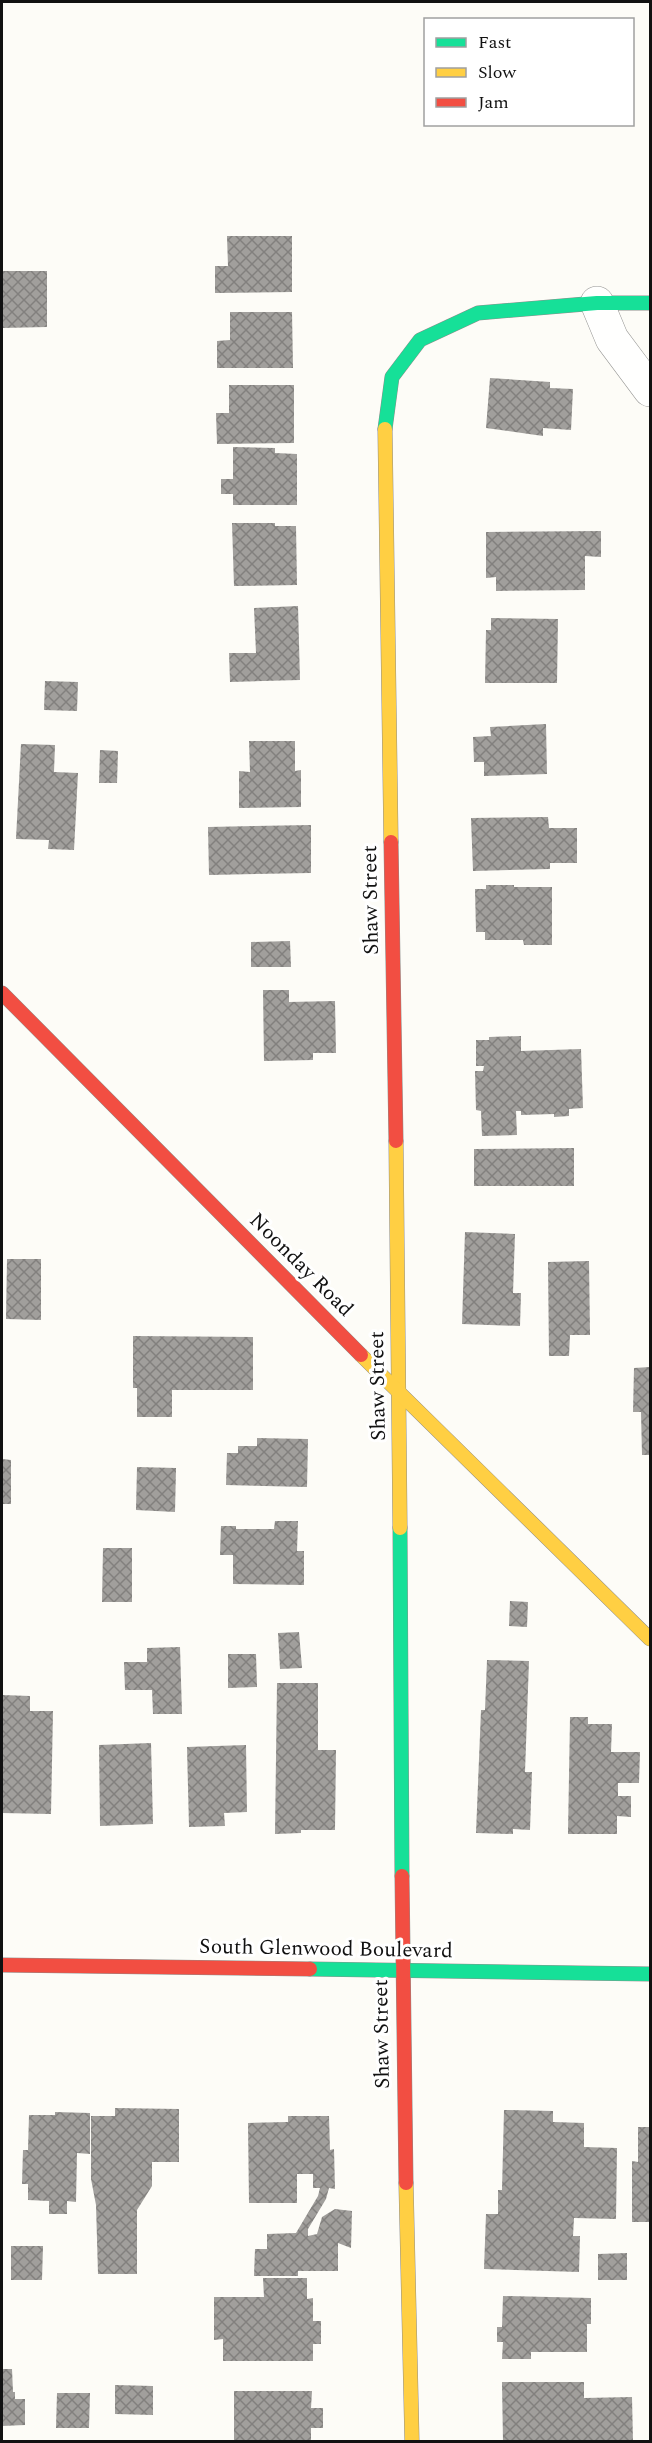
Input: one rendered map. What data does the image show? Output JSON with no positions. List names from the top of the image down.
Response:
{
  "streets": {
    "street": ["Shaw Street", "Noonday Road", "South Glenwood Boulevard"]
  },
  "crossings": [
    ["Shaw Street", "Noonday Road"],
    ["Shaw Street", "South Glenwood Boulevard"]
  ],
  "legend": ["Fast", "Slow", "Jam"]
}
